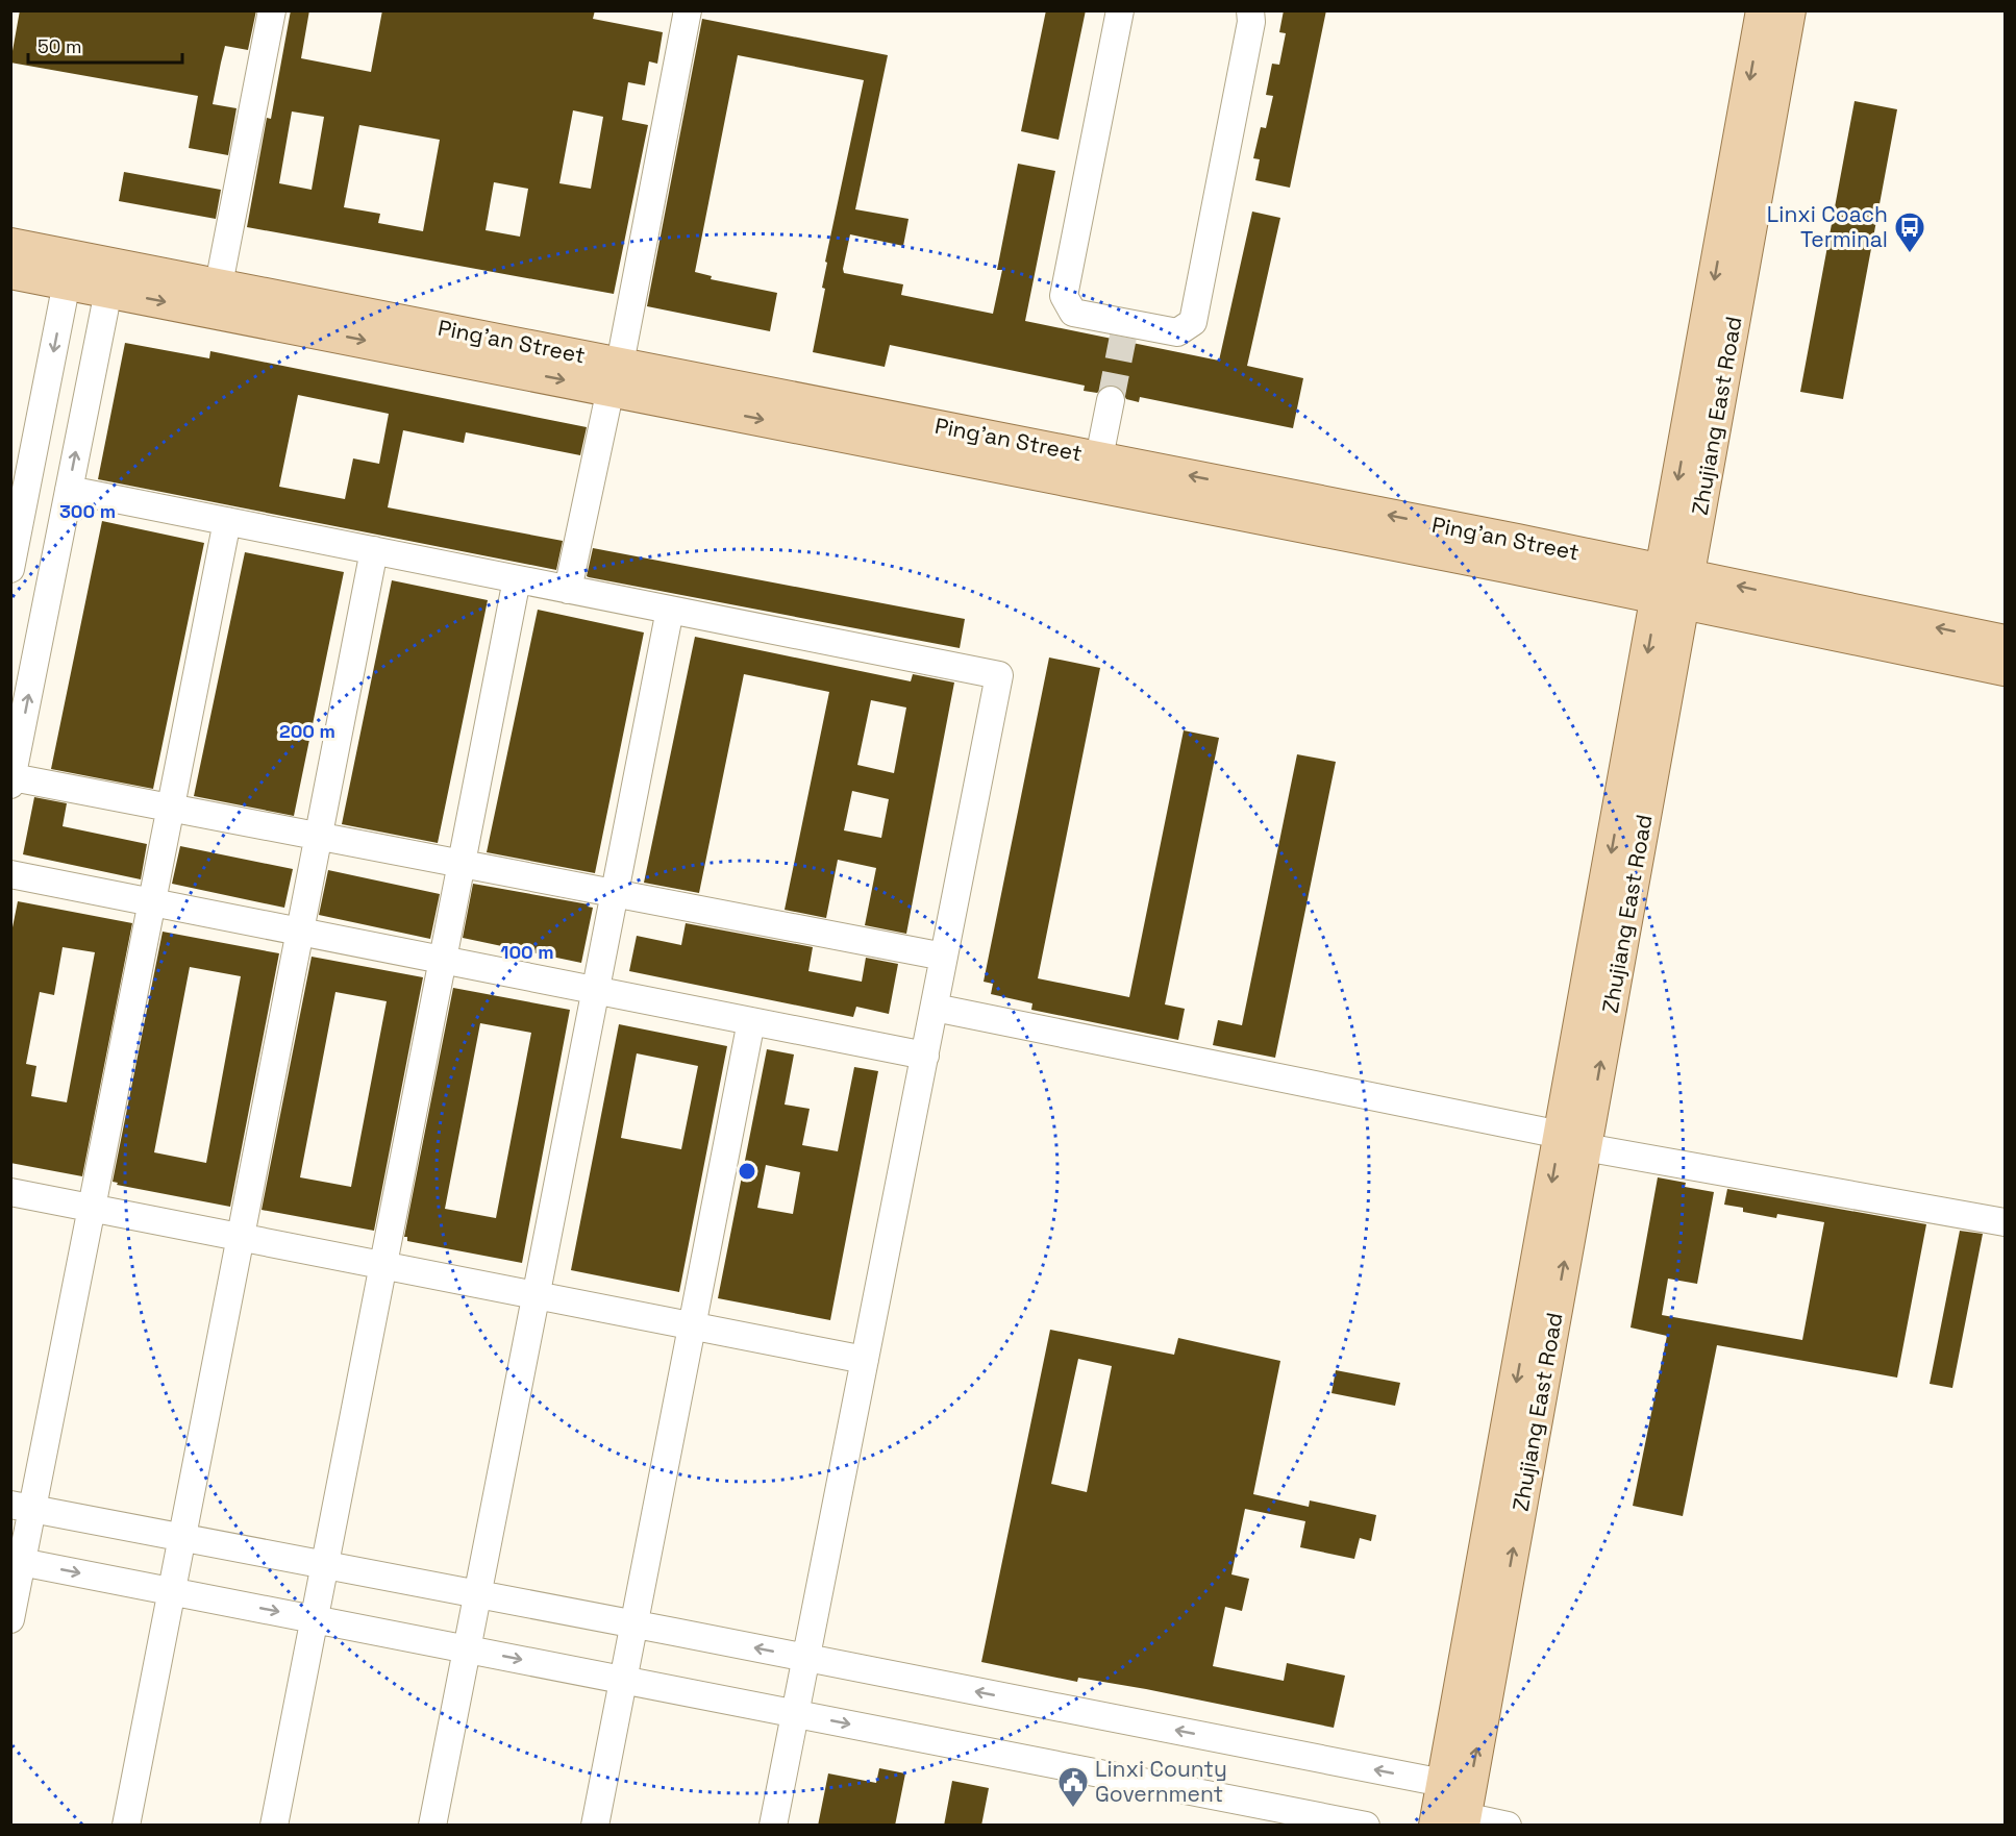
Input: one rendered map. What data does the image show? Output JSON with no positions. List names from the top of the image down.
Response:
{
  "streets": {
    "main road": ["Ping'an Street", "Zhujiang East Road"]
  },
  "crossings": [
    ["Ping'an Street", "Zhujiang East Road"]
  ],
  "places": {
    "bus stop": ["Linxi Coach Terminal"],
    "public building": ["Linxi County Government"]
  },
  "scale_bar": "50 m",
  "rings": ["300 m", "200 m", "100 m"]
}
